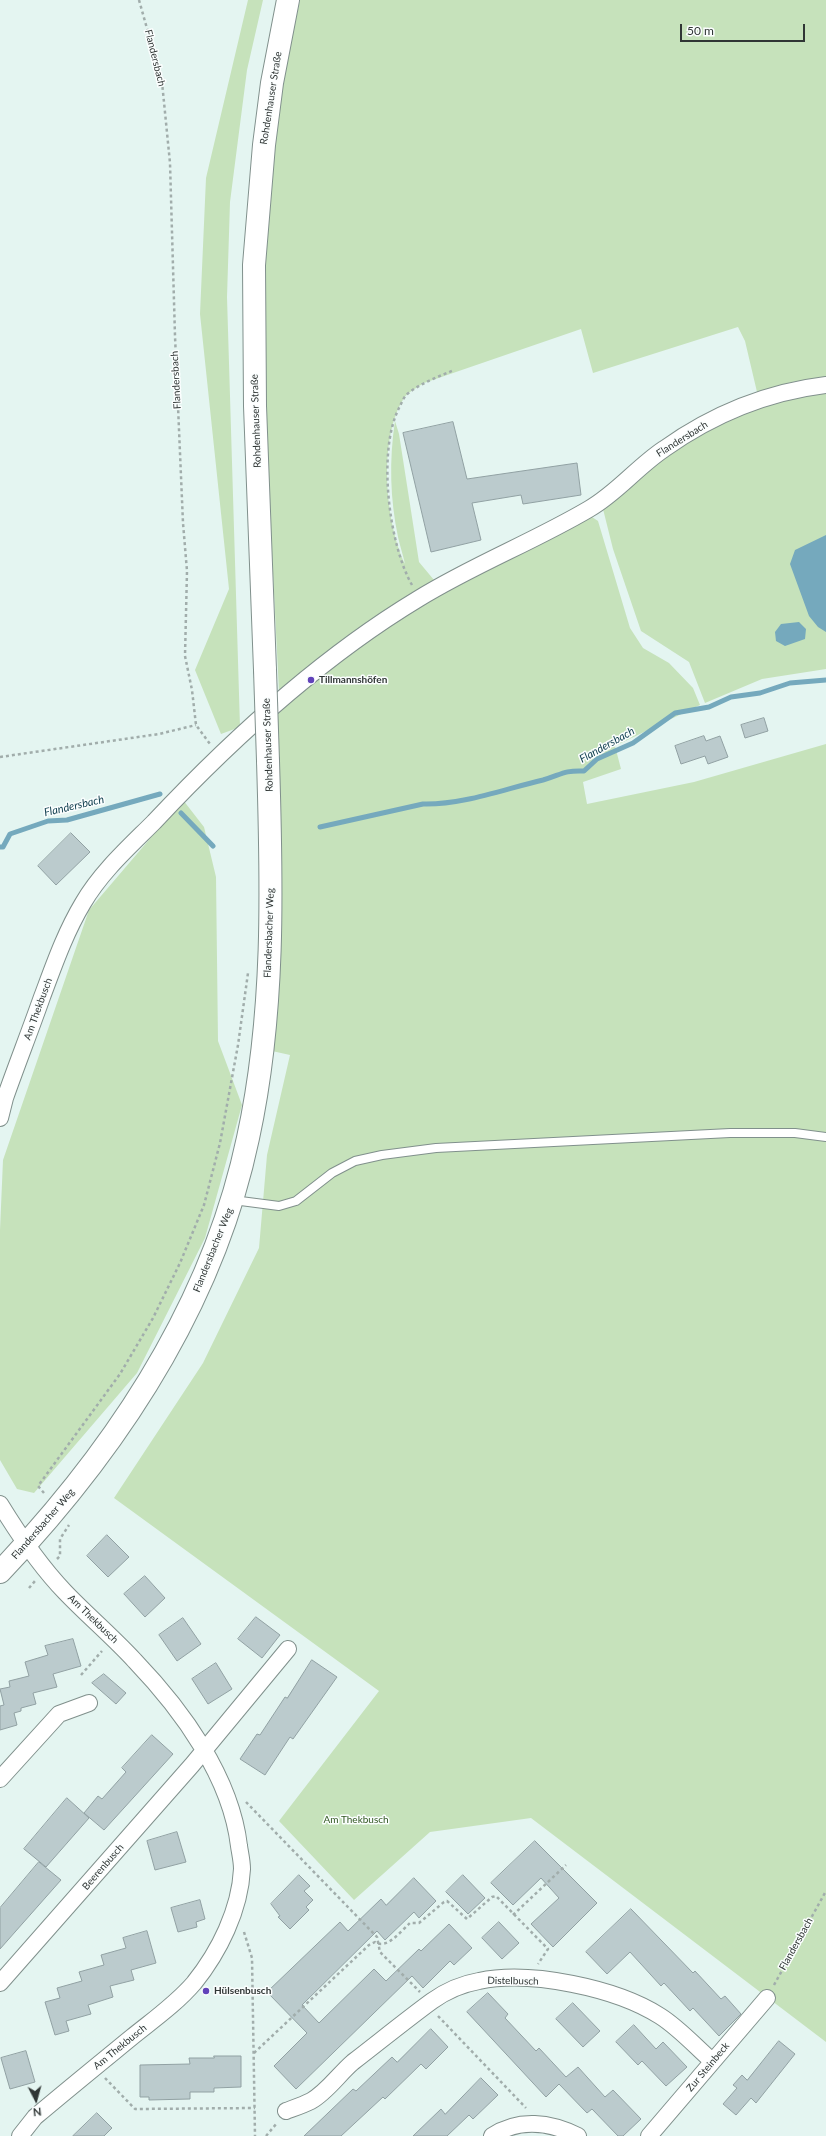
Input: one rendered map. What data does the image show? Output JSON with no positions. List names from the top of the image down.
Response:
{
  "streets": {
    "main road": ["Rohdenhauser Straße", "Flandersbacher Weg"],
    "street": [
      "Flandersbach",
      "Am Thekbusch",
      "Beerenbusch",
      "Distelbusch",
      "Zur Steinbeck"
    ]
  },
  "crossings": [
    ["Flandersbach", "Am Thekbusch"],
    ["Flandersbach", "Zur Steinbeck"],
    ["Rohdenhauser Straße", "Flandersbacher Weg"],
    ["Flandersbacher Weg", "Am Thekbusch"],
    ["Am Thekbusch", "Beerenbusch"],
    ["Distelbusch", "Zur Steinbeck"]
  ],
  "water": ["Flandersbach"],
  "parks": ["Am Thekbusch"],
  "places": ["Tillmannshöfen", "Hülsenbusch"],
  "scale_bar": "50 m",
  "north": "bottom"
}
